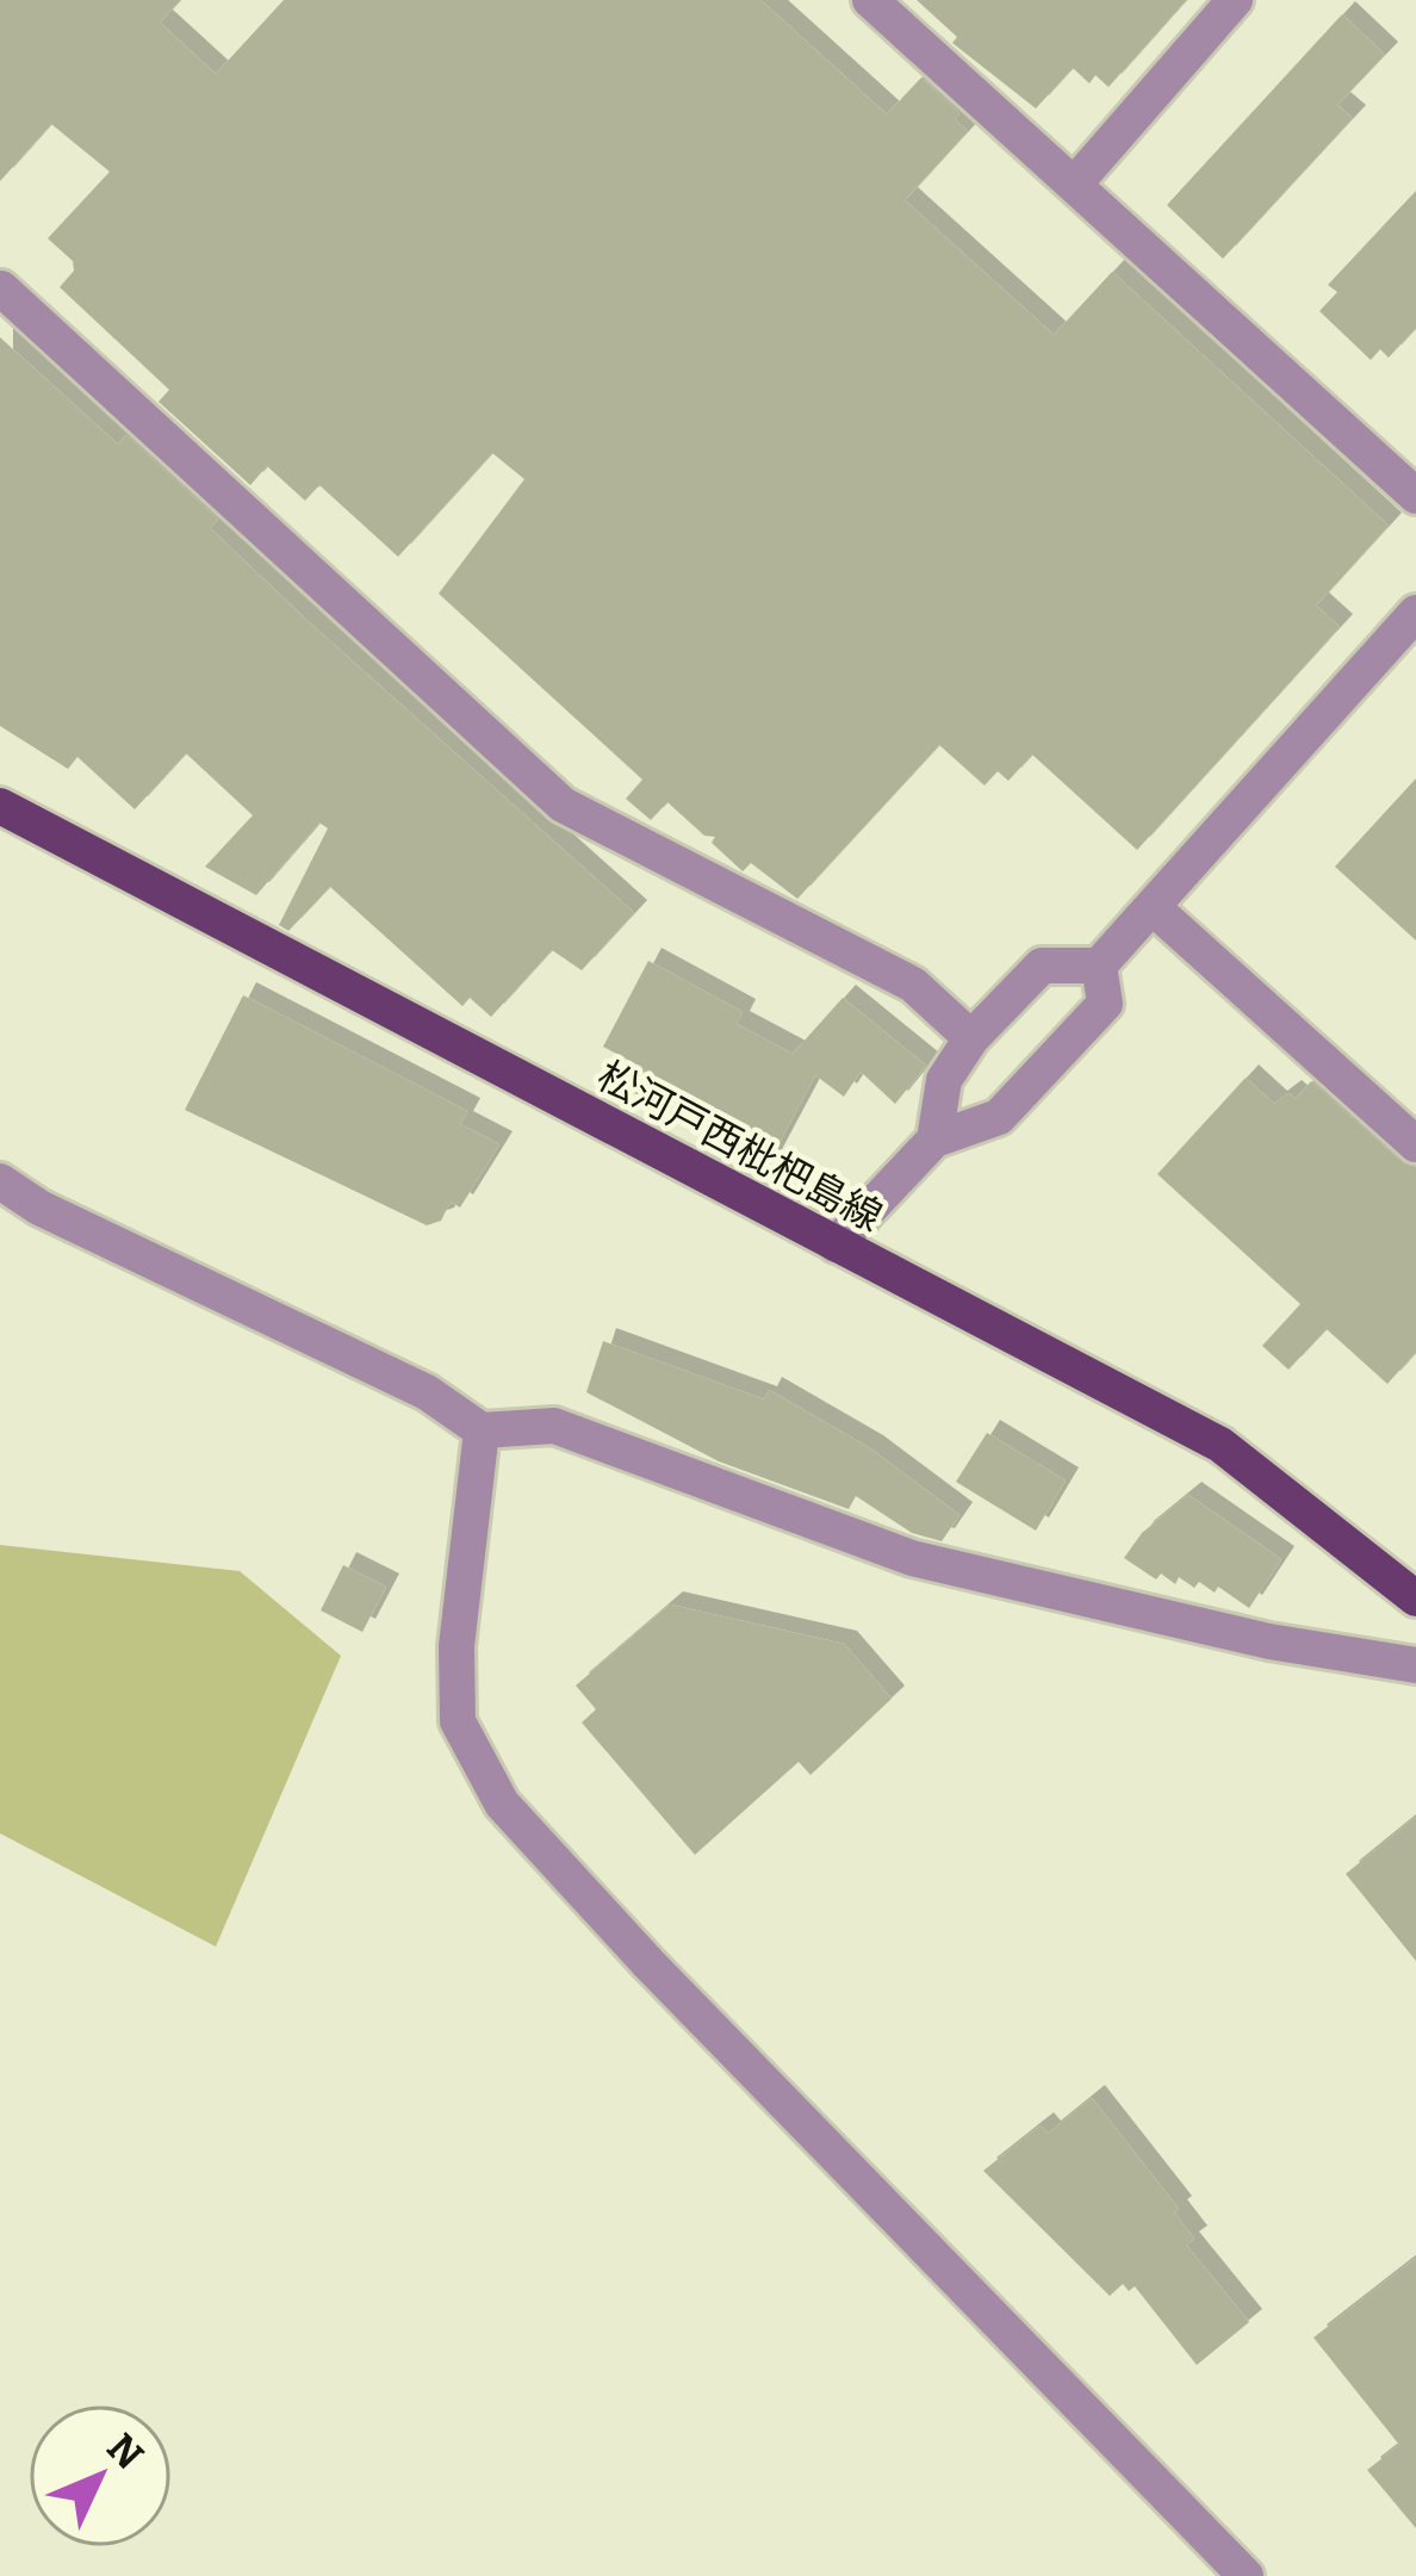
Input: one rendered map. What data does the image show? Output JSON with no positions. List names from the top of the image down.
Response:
{
  "streets": {
    "main road": ["松河戸西枇杷島線"]
  },
  "north": "top right"
}
